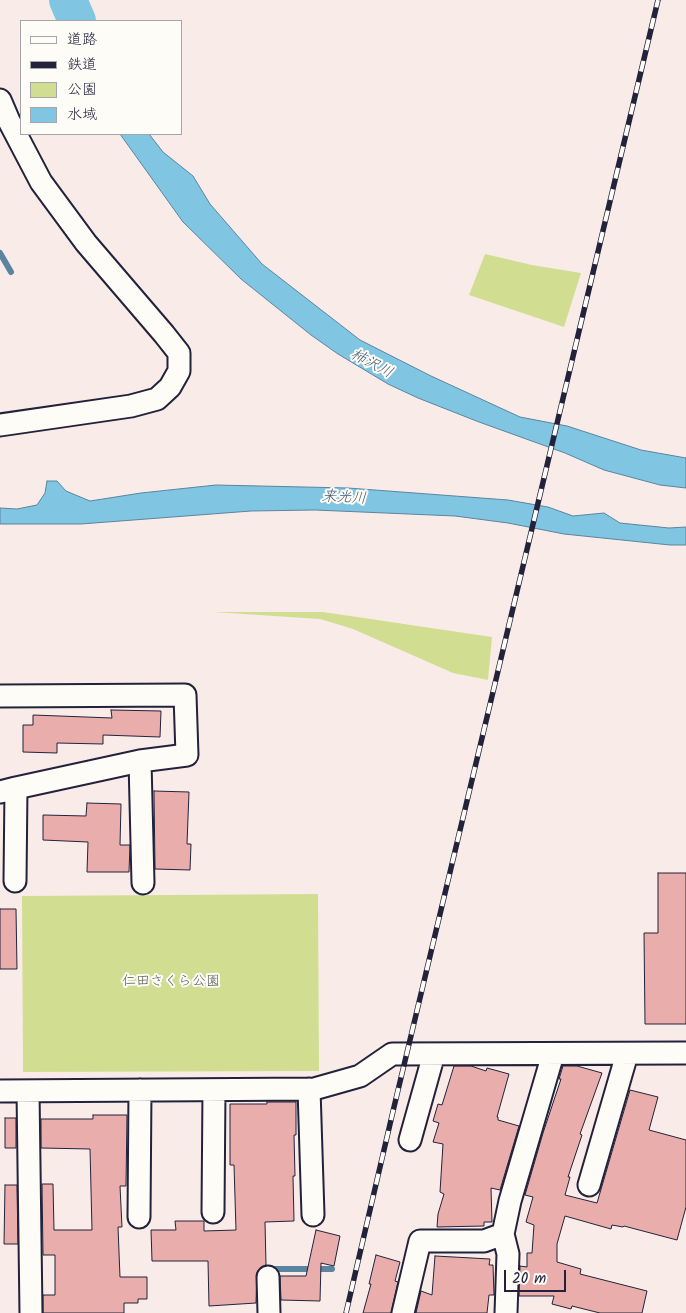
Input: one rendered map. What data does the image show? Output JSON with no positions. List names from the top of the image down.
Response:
{
  "water": ["柿沢川", "来光川"],
  "parks": ["仁田さくら公園"],
  "legend": [
    "道路",
    "鉄道",
    "公園",
    "水域"
  ],
  "scale_bar": "20 m"
}
